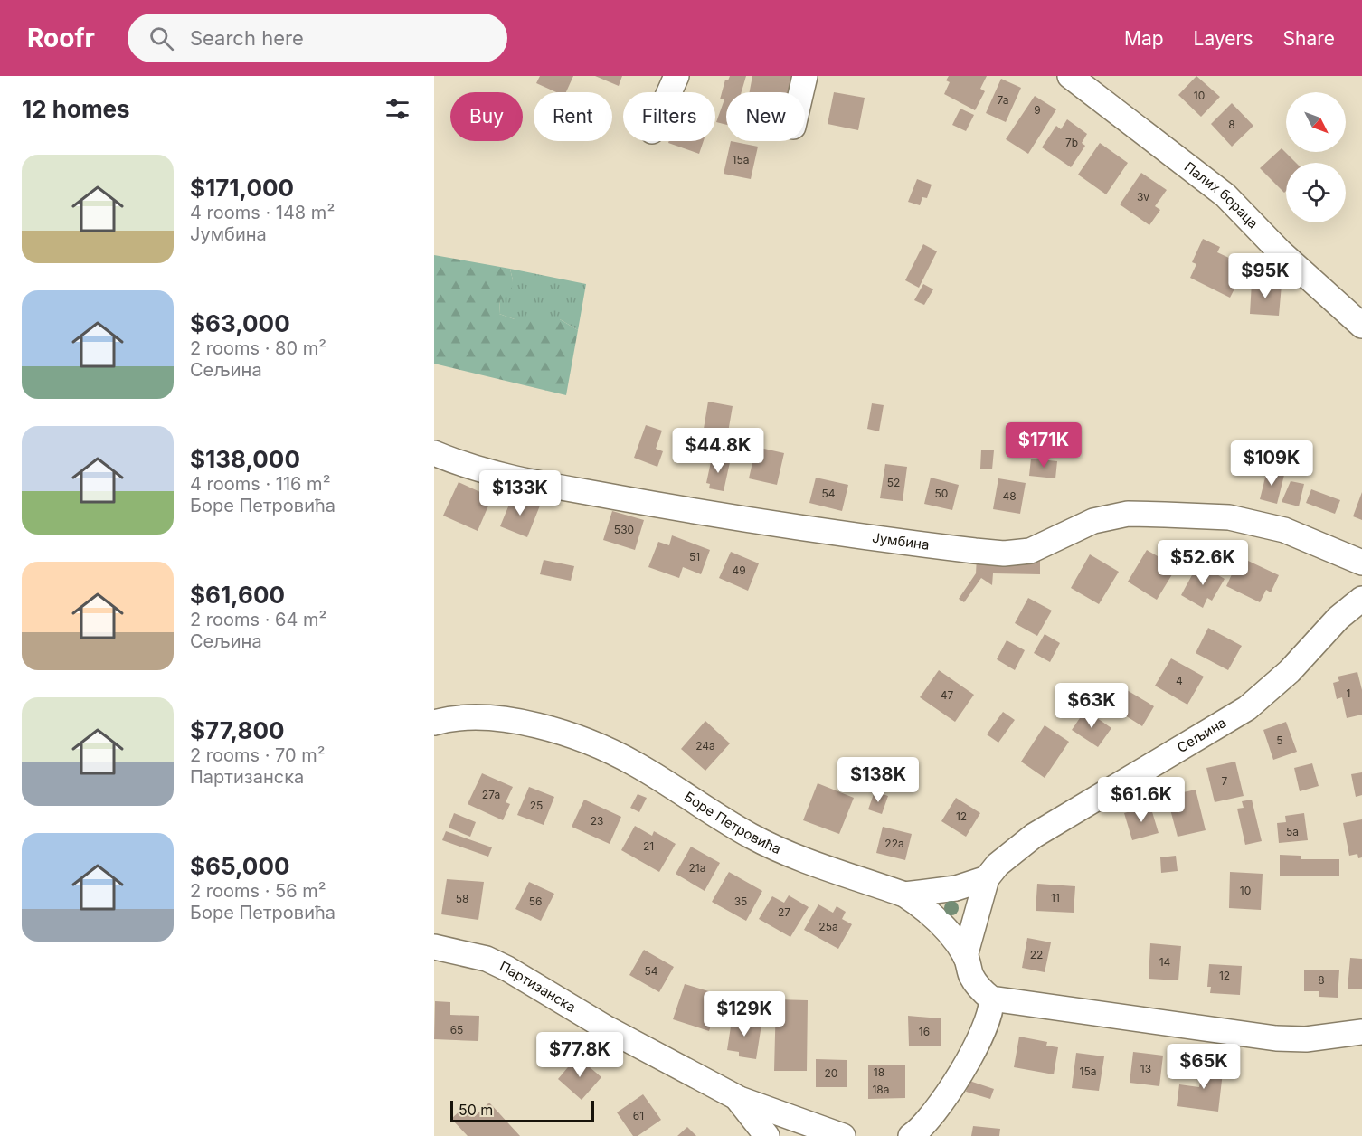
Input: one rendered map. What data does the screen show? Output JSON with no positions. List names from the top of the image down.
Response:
{
  "streets": {
    "street": [
      "Палих бораца",
      "Јумбина",
      "Сељина",
      "Боре Петровића",
      "Партизанска"
    ]
  },
  "crossings": [
    ["Сељина", "Боре Петровића"]
  ],
  "house_numbers": [
    "10",
    "7a",
    "9",
    "8",
    "7b",
    "15a",
    "3v",
    "52",
    "54",
    "50",
    "48",
    "530",
    "51",
    "49",
    "4",
    "1",
    "47",
    "5",
    "24a",
    "7",
    "27a",
    "25",
    "12",
    "23",
    "5a",
    "22a",
    "21",
    "21a",
    "10",
    "11",
    "58",
    "56",
    "35",
    "27",
    "25a",
    "22",
    "14",
    "54",
    "12",
    "8",
    "65",
    "16",
    "13",
    "15a",
    "18",
    "20",
    "18a",
    "61"
  ],
  "scale_bar": "50 m",
  "north": "bottom right",
  "page": {
    "header": "Roofr",
    "search": "Search here",
    "nav": ["Map", "Layers", "Share"],
    "heading": "12 homes",
    "chip": [
      "Buy",
      "Rent",
      "Filters",
      "New"
    ],
    "list": [
      {
        "name": "$171,000",
        "note": "4 rooms · 148 m² · Јумбина"
      },
      {
        "name": "$63,000",
        "note": "2 rooms · 80 m² · Сељина"
      },
      {
        "name": "$138,000",
        "note": "4 rooms · 116 m² · Боре Петровића"
      },
      {
        "name": "$61,600",
        "note": "2 rooms · 64 m² · Сељина"
      },
      {
        "name": "$77,800",
        "note": "2 rooms · 70 m² · Партизанска"
      },
      {
        "name": "$65,000",
        "note": "2 rooms · 56 m² · Боре Петровића"
      }
    ],
    "price": [
      "$95K",
      "$171K",
      "$44.8K",
      "$109K",
      "$133K",
      "$52.6K",
      "$63K",
      "$138K",
      "$61.6K",
      "$129K",
      "$77.8K",
      "$65K"
    ],
    "scale": "50 m"
  }
}
